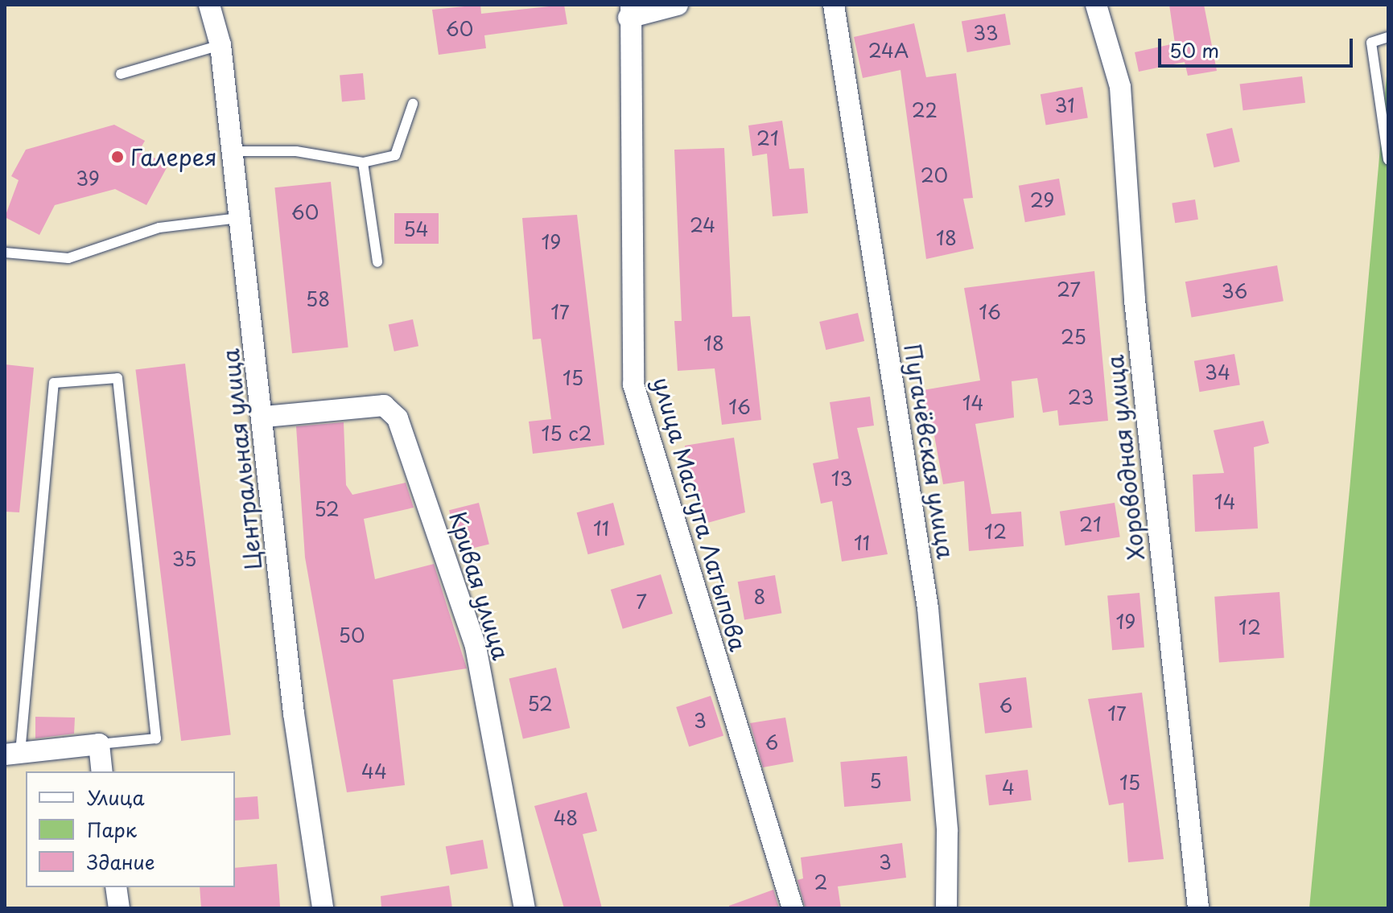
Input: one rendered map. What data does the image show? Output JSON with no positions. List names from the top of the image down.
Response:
{
  "streets": {
    "street": [
      "Пугачёвская улица",
      "Хороводная улица",
      "Центральная улица",
      "улица Масгута Латыпова",
      "Кривая улица"
    ]
  },
  "crossings": [
    ["Центральная улица", "Кривая улица"]
  ],
  "places": ["Галерея"],
  "house_numbers": [
    "60",
    "33",
    "24А",
    "31",
    "22",
    "21",
    "20",
    "39",
    "29",
    "60",
    "24",
    "54",
    "18",
    "19",
    "27",
    "36",
    "58",
    "17",
    "16",
    "25",
    "18",
    "34",
    "15",
    "23",
    "14",
    "16",
    "15 с2",
    "13",
    "14",
    "52",
    "21",
    "11",
    "12",
    "11",
    "35",
    "8",
    "7",
    "19",
    "12",
    "50",
    "52",
    "6",
    "17",
    "3",
    "6",
    "44",
    "5",
    "15",
    "4",
    "48",
    "3",
    "2"
  ],
  "legend": ["Улица", "Парк", "Здание"],
  "scale_bar": "50 m"
}
